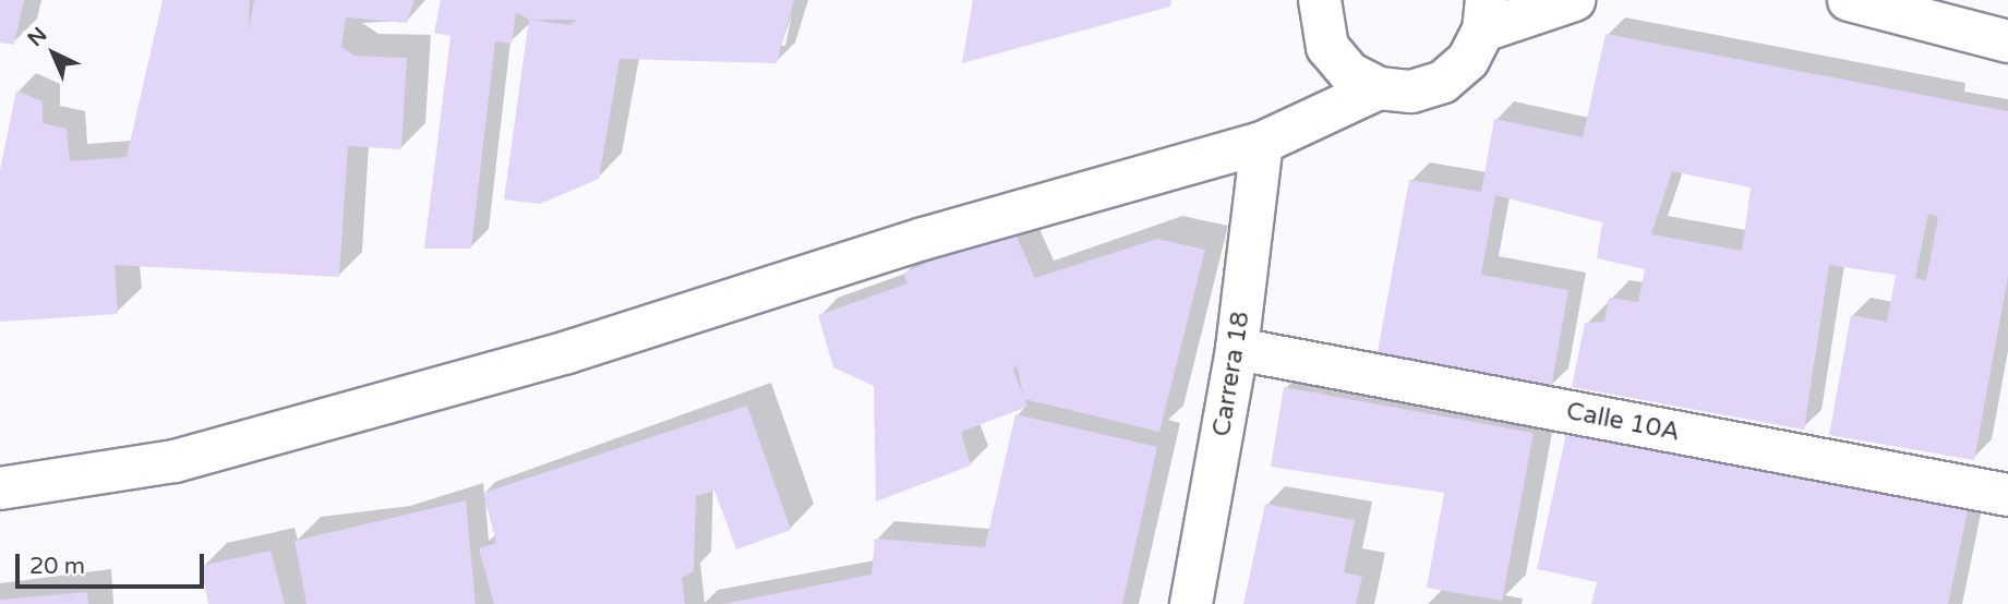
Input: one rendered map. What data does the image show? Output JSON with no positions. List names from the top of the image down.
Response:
{
  "streets": {
    "street": ["Carrera 18", "Calle 10A"]
  },
  "crossings": [
    ["Carrera 18", "Calle 10A"]
  ],
  "scale_bar": "20 m",
  "north": "top left"
}
